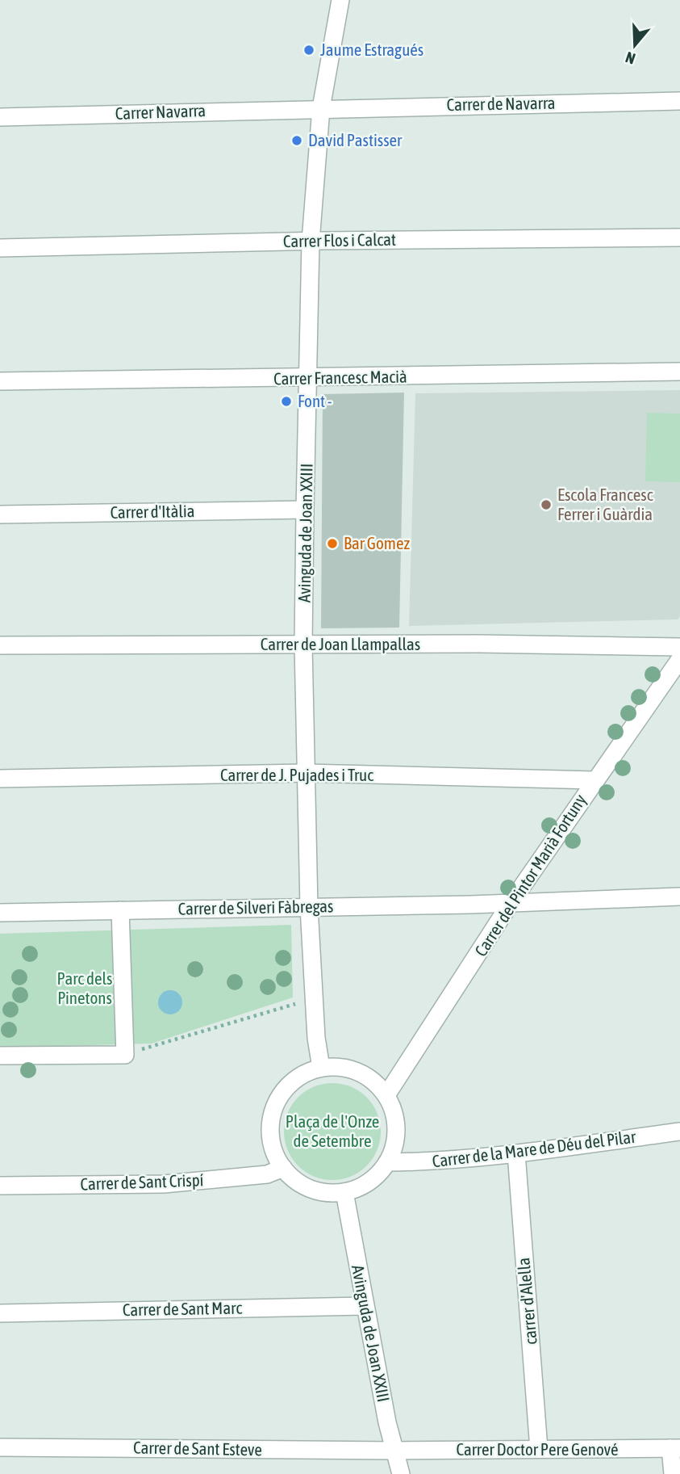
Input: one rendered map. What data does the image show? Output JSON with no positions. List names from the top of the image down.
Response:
{
  "streets": {
    "street": [
      "Carrer de Navarra",
      "Carrer Navarra",
      "Carrer Flos i Calcat",
      "Carrer Francesc Macià",
      "Carrer d'Itàlia",
      "Avinguda de Joan XXIII",
      "Carrer de Joan Llampallas",
      "Carrer de J. Pujades i Truc",
      "Carrer del Pintor Marià Fortuny",
      "Carrer de Silveri Fàbregas",
      "Carrer de la Mare de Déu del Pilar",
      "Carrer de Sant Crispí",
      "carrer d'Alella",
      "Carrer de Sant Marc",
      "Carrer de Sant Esteve",
      "Carrer Doctor Pere Genové"
    ]
  },
  "crossings": [
    ["Carrer de Navarra", "Carrer Navarra"],
    ["Carrer de Navarra", "Avinguda de Joan XXIII"],
    ["Carrer Navarra", "Avinguda de Joan XXIII"],
    ["Carrer Flos i Calcat", "Avinguda de Joan XXIII"],
    ["Carrer Francesc Macià", "Avinguda de Joan XXIII"],
    ["Carrer d'Itàlia", "Avinguda de Joan XXIII"],
    ["Avinguda de Joan XXIII", "Carrer de Joan Llampallas"],
    ["Avinguda de Joan XXIII", "Carrer de J. Pujades i Truc"],
    ["Avinguda de Joan XXIII", "Carrer del Pintor Marià Fortuny"],
    ["Avinguda de Joan XXIII", "Carrer de Silveri Fàbregas"],
    ["Avinguda de Joan XXIII", "Carrer de la Mare de Déu del Pilar"],
    ["Avinguda de Joan XXIII", "Carrer de Sant Crispí"],
    ["Avinguda de Joan XXIII", "Carrer de Sant Marc"],
    ["Avinguda de Joan XXIII", "Carrer de Sant Esteve"],
    ["Avinguda de Joan XXIII", "Carrer Doctor Pere Genové"],
    ["Carrer de J. Pujades i Truc", "Carrer del Pintor Marià Fortuny"],
    ["Carrer del Pintor Marià Fortuny", "Carrer de Silveri Fàbregas"],
    ["Carrer del Pintor Marià Fortuny", "Carrer de la Mare de Déu del Pilar"],
    ["Carrer del Pintor Marià Fortuny", "Carrer de Sant Crispí"],
    ["Carrer de la Mare de Déu del Pilar", "Carrer de Sant Crispí"],
    ["Carrer de la Mare de Déu del Pilar", "carrer d'Alella"],
    ["carrer d'Alella", "Carrer Doctor Pere Genové"],
    ["Carrer de Sant Esteve", "Carrer Doctor Pere Genové"]
  ],
  "parks": ["Parc dels Pinetons", "Plaça de l'Onze de Setembre"],
  "places": [
    "Jaume Estragués",
    "David Pastisser",
    "Font -",
    "Escola Francesc Ferrer i Guàrdia",
    "Bar Gomez"
  ],
  "north": "bottom"
}
